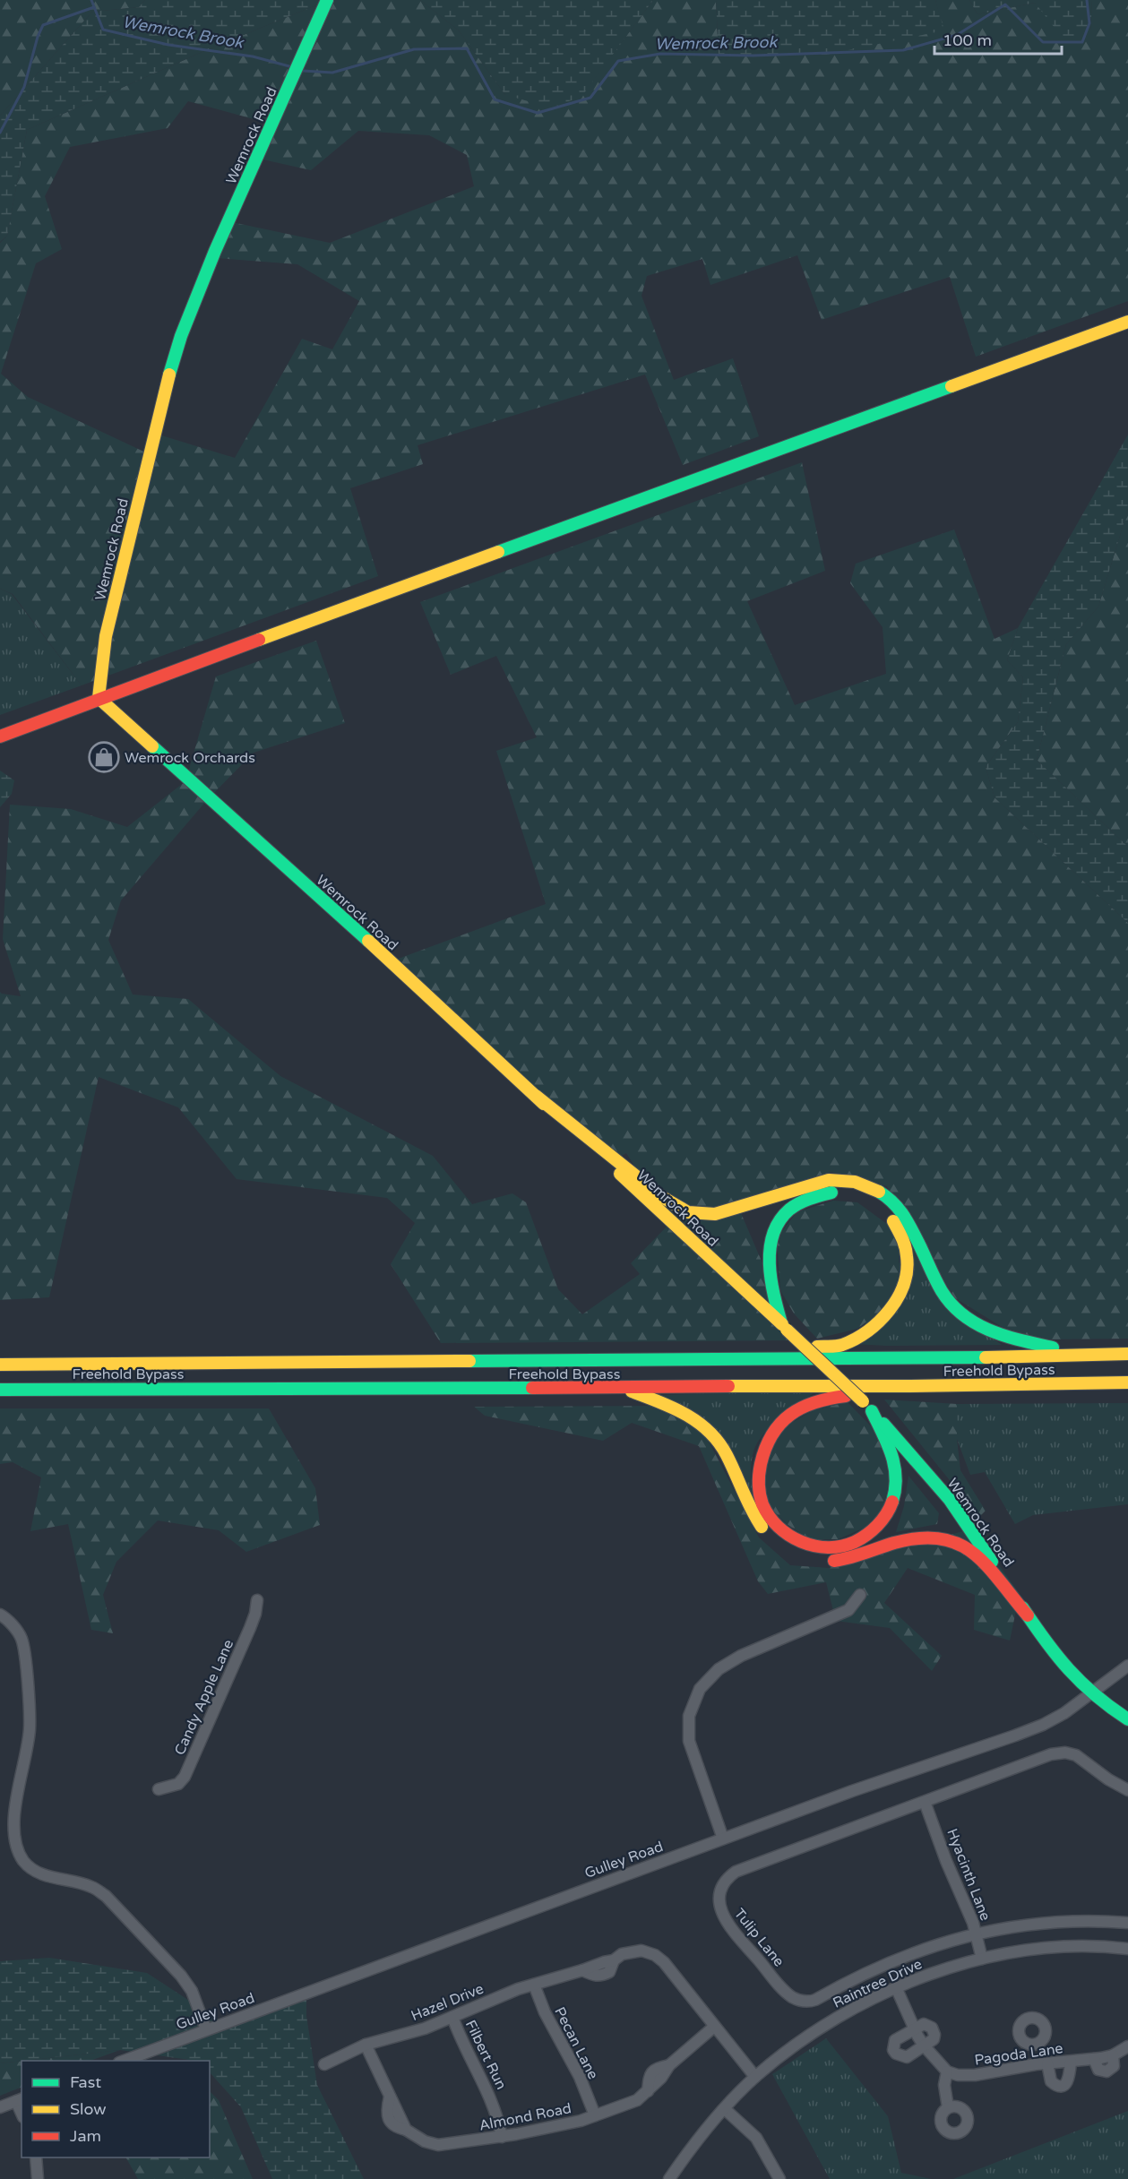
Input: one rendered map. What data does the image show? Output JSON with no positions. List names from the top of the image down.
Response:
{
  "streets": {
    "main road": ["Wemrock Road", "Freehold Bypass"],
    "street": [
      "Candy Apple Lane",
      "Gulley Road",
      "Hyacinth Lane",
      "Tulip Lane",
      "Raintree Drive",
      "Hazel Drive",
      "Pecan Lane",
      "Pagoda Lane",
      "Filbert Run",
      "Almond Road"
    ]
  },
  "crossings": [
    ["Wemrock Road", "Gulley Road"],
    ["Hyacinth Lane", "Tulip Lane"],
    ["Hyacinth Lane", "Raintree Drive"],
    ["Raintree Drive", "Hazel Drive"],
    ["Hazel Drive", "Pecan Lane"],
    ["Hazel Drive", "Filbert Run"],
    ["Hazel Drive", "Almond Road"],
    ["Pecan Lane", "Almond Road"],
    ["Filbert Run", "Almond Road"]
  ],
  "water": ["Wemrock Brook"],
  "places": {
    "shop": ["Wemrock Orchards"]
  },
  "legend": ["Fast", "Slow", "Jam"],
  "scale_bar": "100 m"
}
